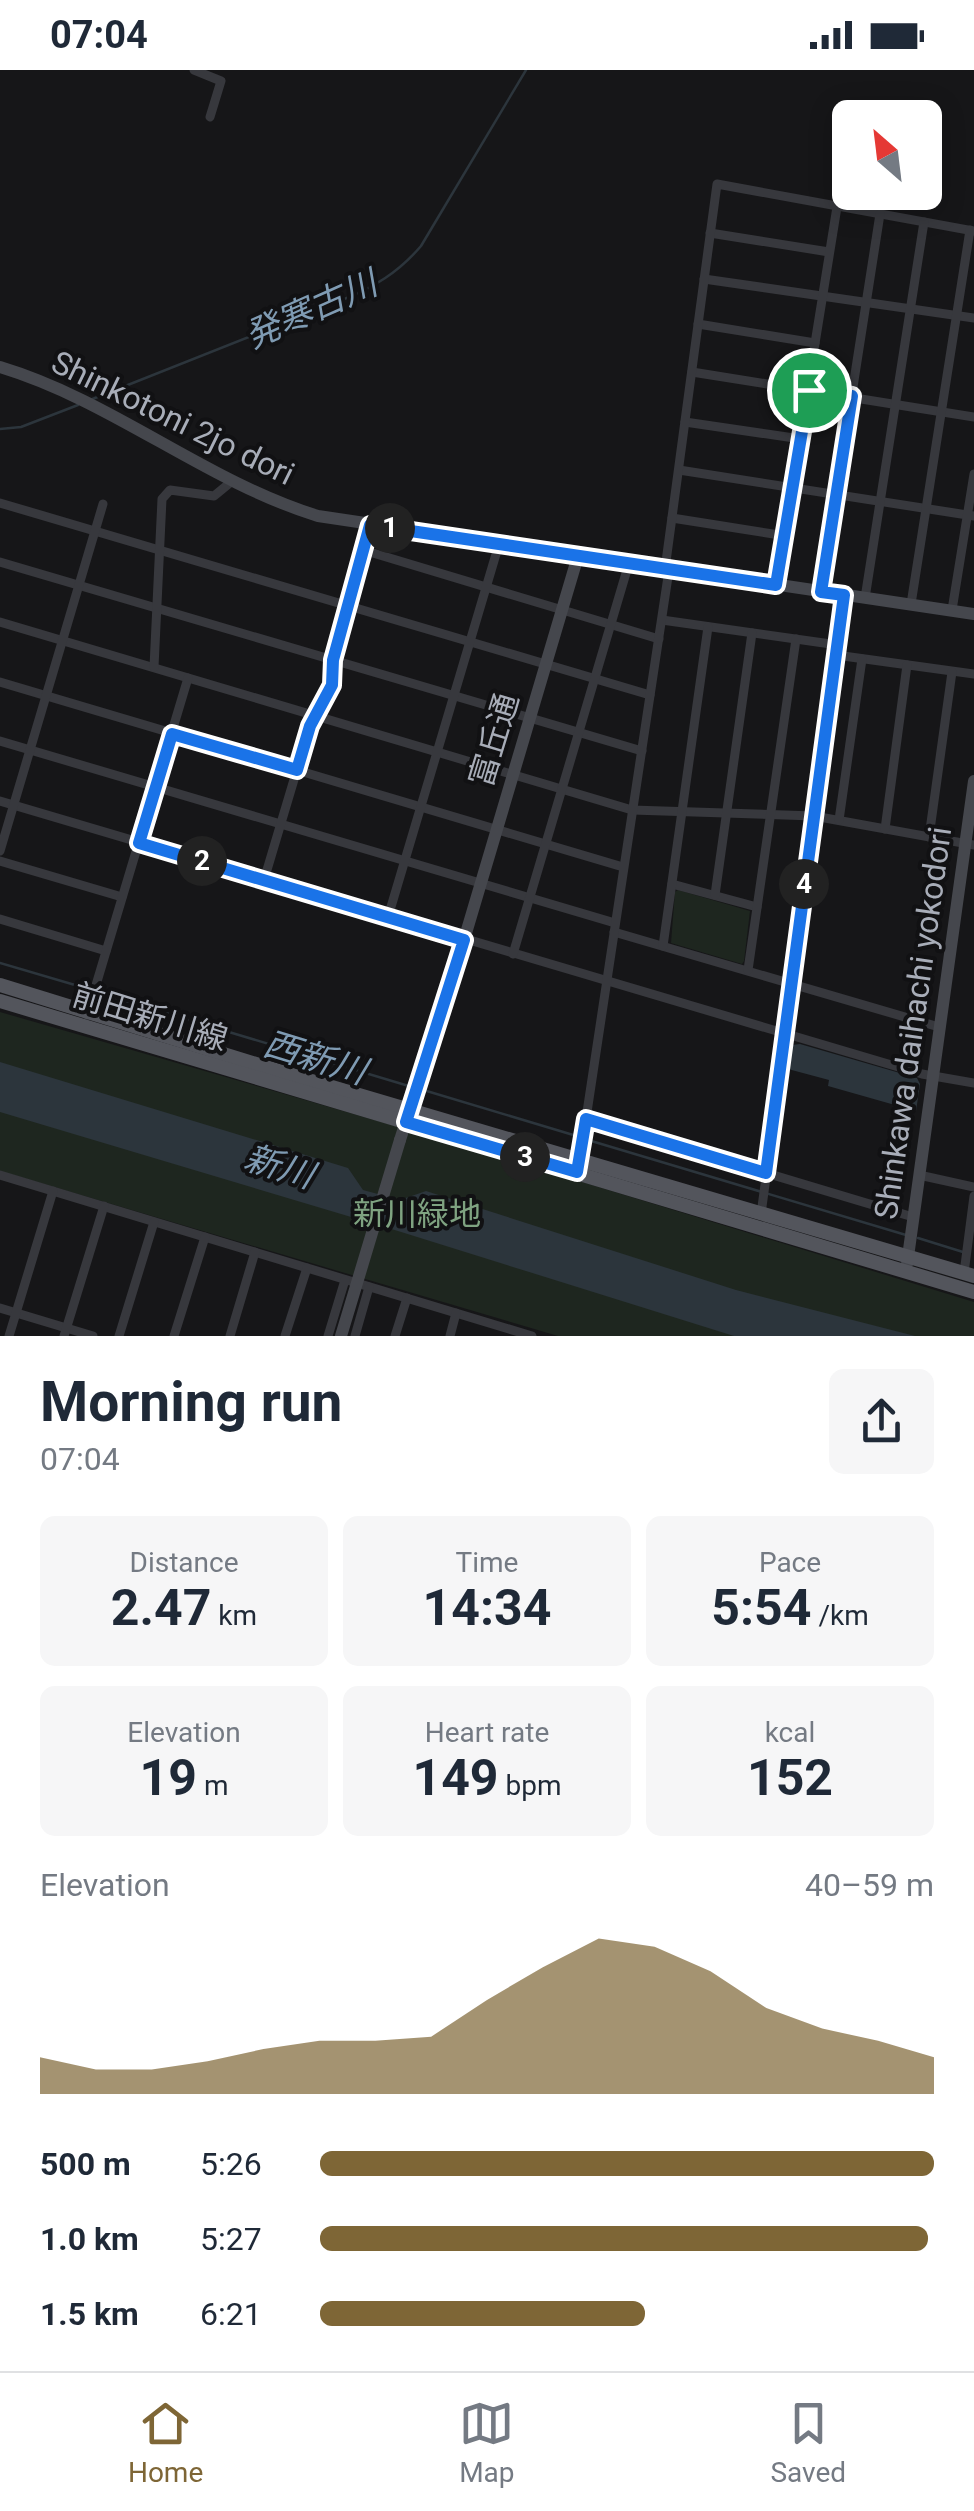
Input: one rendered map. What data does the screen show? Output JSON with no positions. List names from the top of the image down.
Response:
{
  "streets": {
    "main road": ["前田新川線"],
    "street": ["Shinkotoni 2jo dori", "富丘通", "Shinkawa daihachi yokodori"]
  },
  "crossings": [
    ["Shinkotoni 2jo dori", "富丘通"],
    ["富丘通", "前田新川線"],
    ["前田新川線", "Shinkawa daihachi yokodori"]
  ],
  "water": ["発寒古川", "西新川", "新川"],
  "parks": ["新川緑地"],
  "north": "top left",
  "page": {
    "status": "07:04",
    "pins": [
      "1",
      "2",
      "4",
      "3"
    ],
    "heading": ["Morning run", "07:04"],
    "stats": [
      ["Distance", "2.47 km"],
      ["Time", "14:34"],
      ["Pace", "5:54 /km"],
      ["Elevation", "19 m"],
      ["Heart rate", "149 bpm"],
      ["kcal", "152"]
    ],
    "chart": ["Elevation", "40–59 m"],
    "list": [
      {
        "name": "500 m",
        "note": "5:26"
      },
      {
        "name": "1.0 km",
        "note": "5:27"
      },
      {
        "name": "1.5 km",
        "note": "6:21"
      }
    ],
    "tabs": ["Home", "Map", "Saved"]
  }
}
